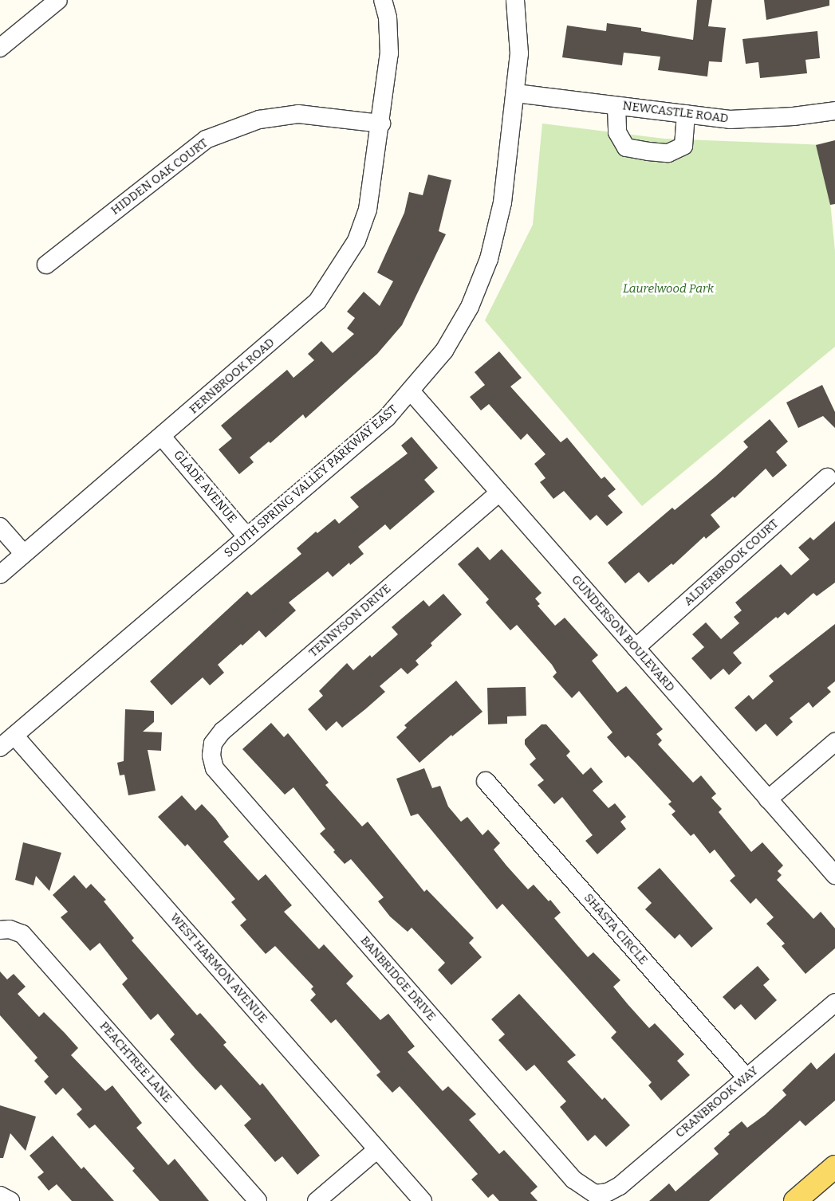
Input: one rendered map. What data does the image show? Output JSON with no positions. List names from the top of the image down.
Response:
{
  "streets": {
    "street": [
      "NEWCASTLE ROAD",
      "HIDDEN OAK COURT",
      "FERNBROOK ROAD",
      "SOUTH SPRING VALLEY PARKWAY EAST",
      "GLADE AVENUE",
      "ALDERBROOK COURT",
      "TENNYSON DRIVE",
      "GUNDERSON BOULEVARD",
      "SHASTA CIRCLE",
      "WEST HARMON AVENUE",
      "BANBRIDGE DRIVE",
      "PEACHTREE LANE",
      "CRANBROOK WAY"
    ]
  },
  "crossings": [
    ["NEWCASTLE ROAD", "SOUTH SPRING VALLEY PARKWAY EAST"],
    ["HIDDEN OAK COURT", "FERNBROOK ROAD"],
    ["FERNBROOK ROAD", "GLADE AVENUE"],
    ["SOUTH SPRING VALLEY PARKWAY EAST", "GLADE AVENUE"],
    ["SOUTH SPRING VALLEY PARKWAY EAST", "GUNDERSON BOULEVARD"],
    ["SOUTH SPRING VALLEY PARKWAY EAST", "WEST HARMON AVENUE"],
    ["ALDERBROOK COURT", "GUNDERSON BOULEVARD"],
    ["TENNYSON DRIVE", "GUNDERSON BOULEVARD"],
    ["TENNYSON DRIVE", "BANBRIDGE DRIVE"],
    ["SHASTA CIRCLE", "CRANBROOK WAY"],
    ["BANBRIDGE DRIVE", "CRANBROOK WAY"]
  ],
  "parks": ["Laurelwood Park"]
}
